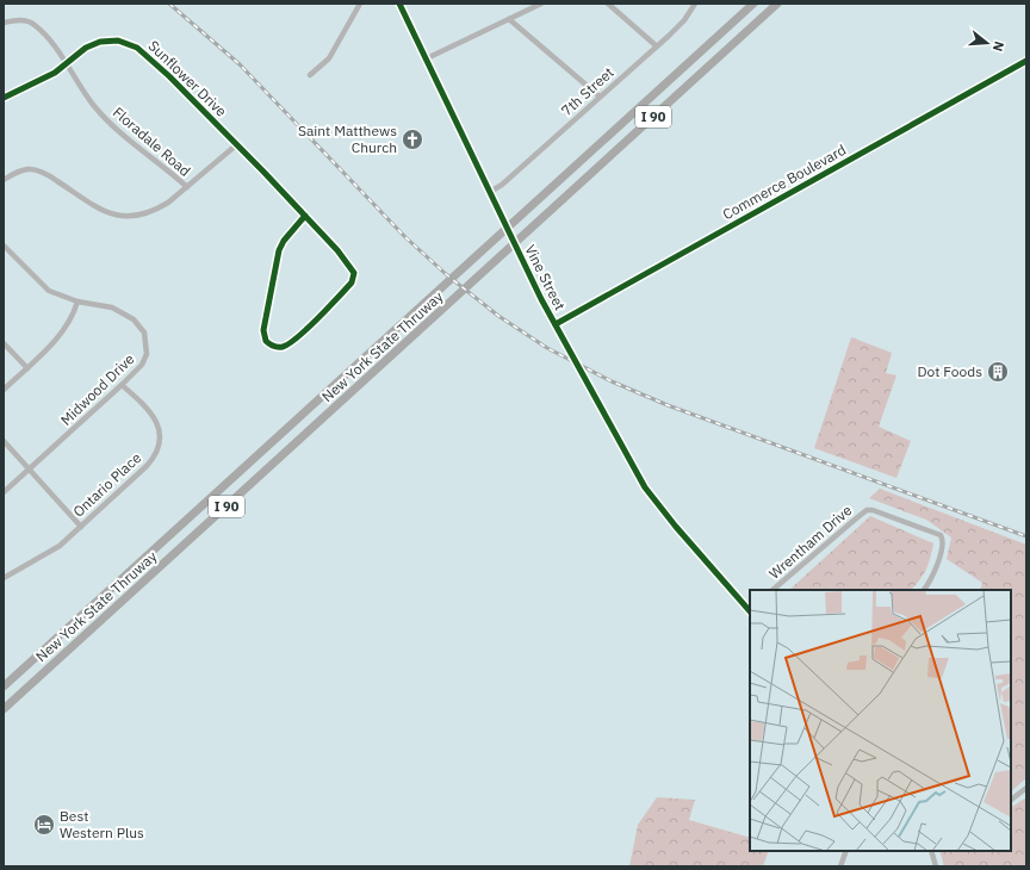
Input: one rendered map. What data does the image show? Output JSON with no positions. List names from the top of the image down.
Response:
{
  "streets": {
    "highway": ["I 90", "New York State Thruway"],
    "street": [
      "Sunflower Drive",
      "7th Street",
      "Floradale Road",
      "Commerce Boulevard",
      "Vine Street",
      "Midwood Drive",
      "Ontario Place",
      "Wrentham Drive"
    ]
  },
  "crossings": [
    ["Sunflower Drive", "Floradale Road"],
    ["7th Street", "Vine Street"],
    ["Commerce Boulevard", "Vine Street"],
    ["Midwood Drive", "Ontario Place"]
  ],
  "places": {
    "church": ["Saint Matthews Church"],
    "building": ["Dot Foods"],
    "hotel": ["Best Western Plus"]
  },
  "north": "right"
}
